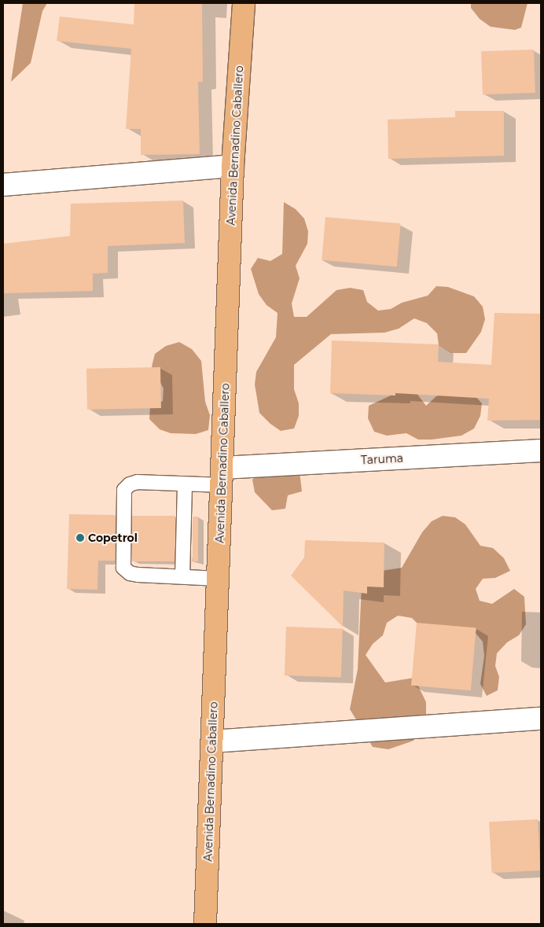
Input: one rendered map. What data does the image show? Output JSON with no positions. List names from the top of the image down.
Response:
{
  "streets": {
    "main road": ["Avenida Bernadino Caballero"],
    "street": ["Taruma"]
  },
  "crossings": [
    ["Avenida Bernadino Caballero", "Taruma"]
  ],
  "places": ["Copetrol"]
}
